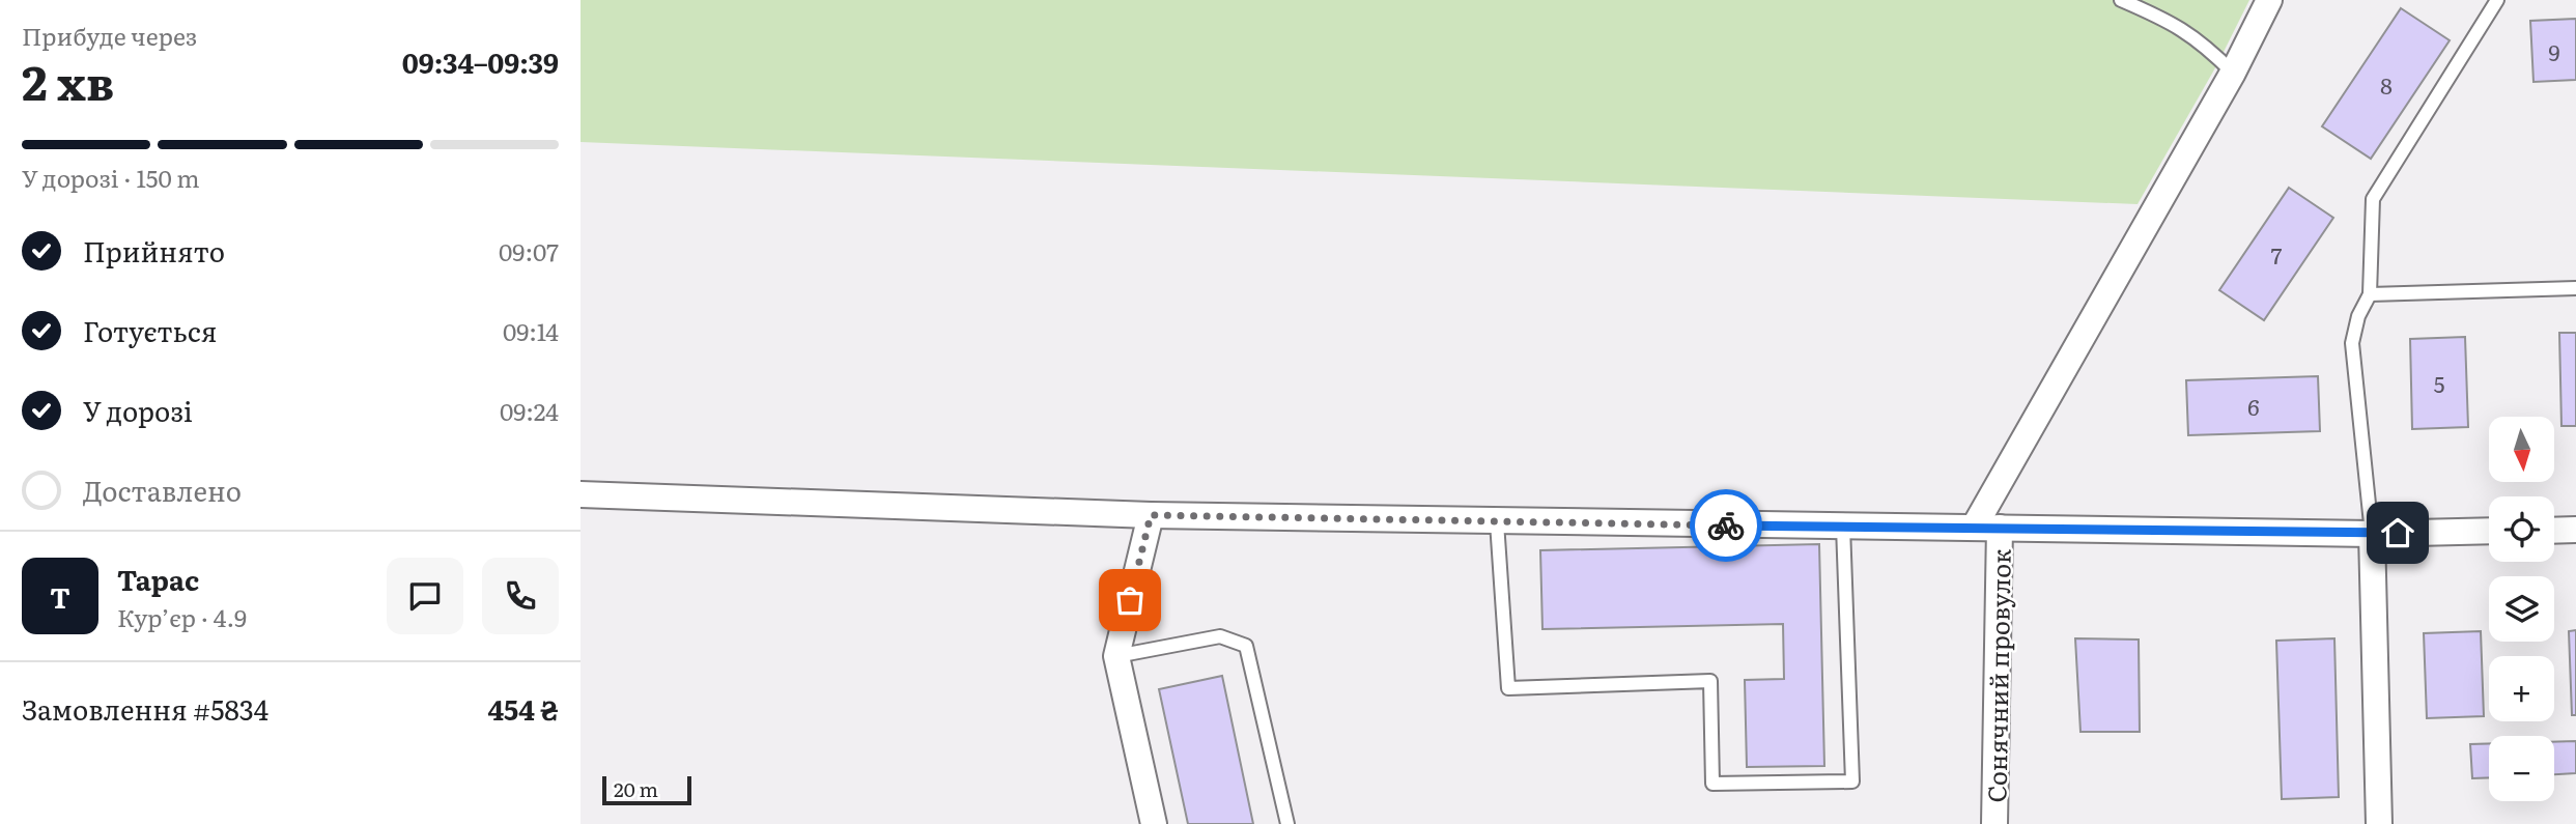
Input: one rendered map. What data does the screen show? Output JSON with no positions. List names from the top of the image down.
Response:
{
  "streets": {
    "street": ["Сонячний провулок"]
  },
  "house_numbers": [
    "9",
    "8",
    "7",
    "5",
    "6"
  ],
  "scale_bar": "20 m",
  "north": "bottom",
  "page": {
    "heading": ["2 хв", "Прибуде через", "09:34–09:39"],
    "panel": [
      "Тарас",
      "Кур’єр · 4.9",
      "Замовлення #5834",
      "454 ₴"
    ],
    "bar": "У дорозі · 150 m",
    "list": [
      ["Прийнято", "09:07"],
      ["Готується", "09:14"],
      ["У дорозі", "09:24"],
      "Доставлено"
    ],
    "map_buttons": ["+", "−"],
    "round": "Т",
    "scale": "20 m"
  }
}
